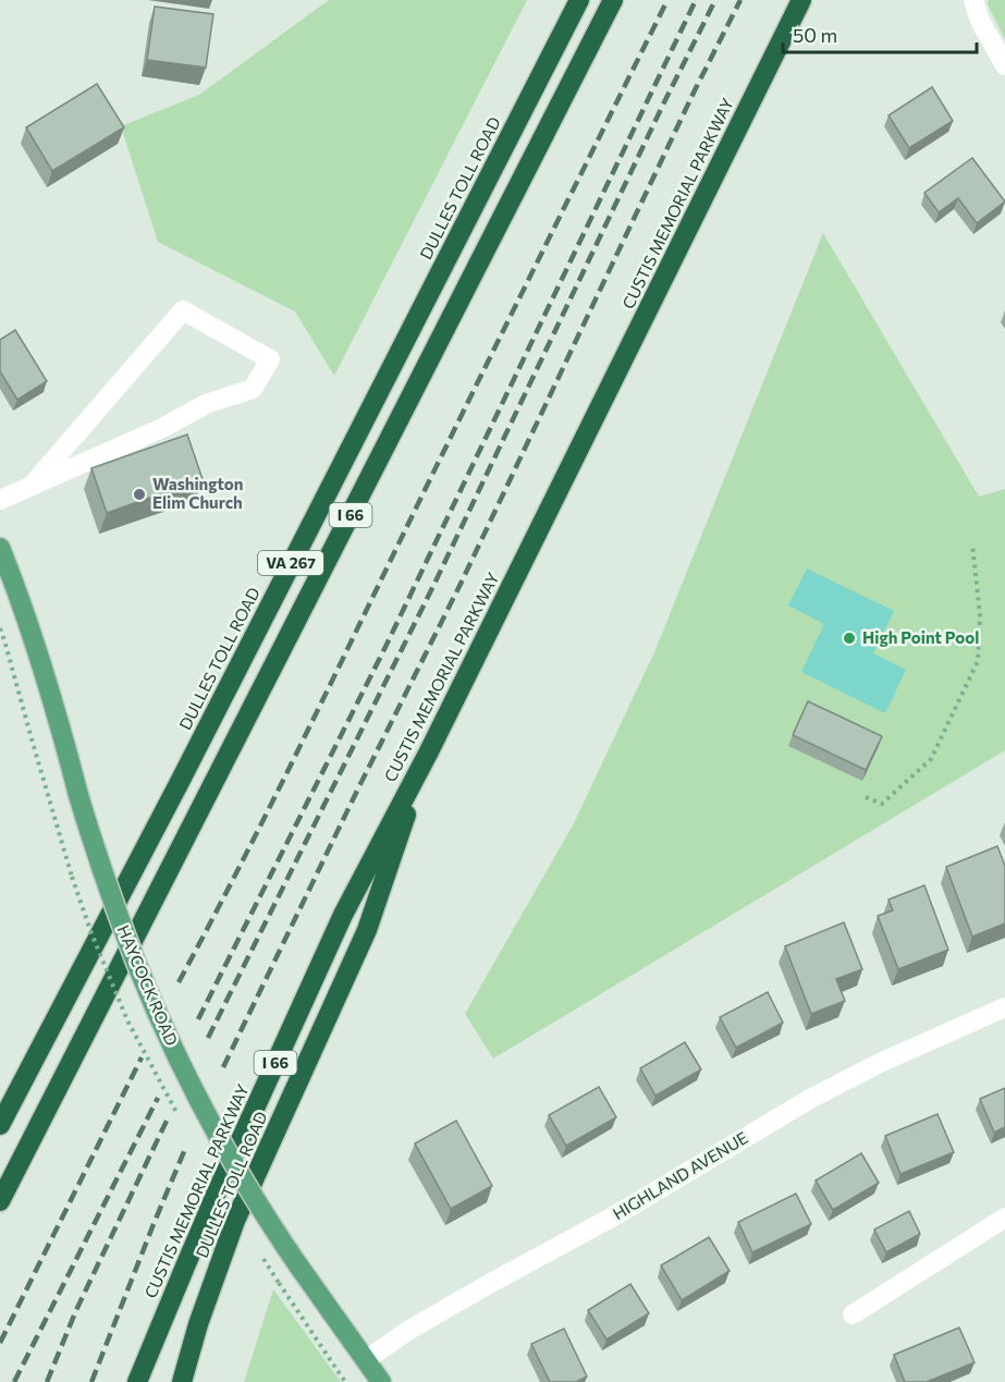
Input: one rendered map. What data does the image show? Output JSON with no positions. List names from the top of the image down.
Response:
{
  "streets": {
    "highway": [
      "DULLES TOLL ROAD",
      "CUSTIS MEMORIAL PARKWAY",
      "I 66",
      "VA 267"
    ],
    "main road": ["HAYCOCK ROAD"],
    "street": ["HIGHLAND AVENUE"]
  },
  "crossings": [
    ["DULLES TOLL ROAD", "CUSTIS MEMORIAL PARKWAY"],
    ["HAYCOCK ROAD", "HIGHLAND AVENUE"]
  ],
  "places": ["Washington Elim Church", "High Point Pool"],
  "scale_bar": "50 m"
}
